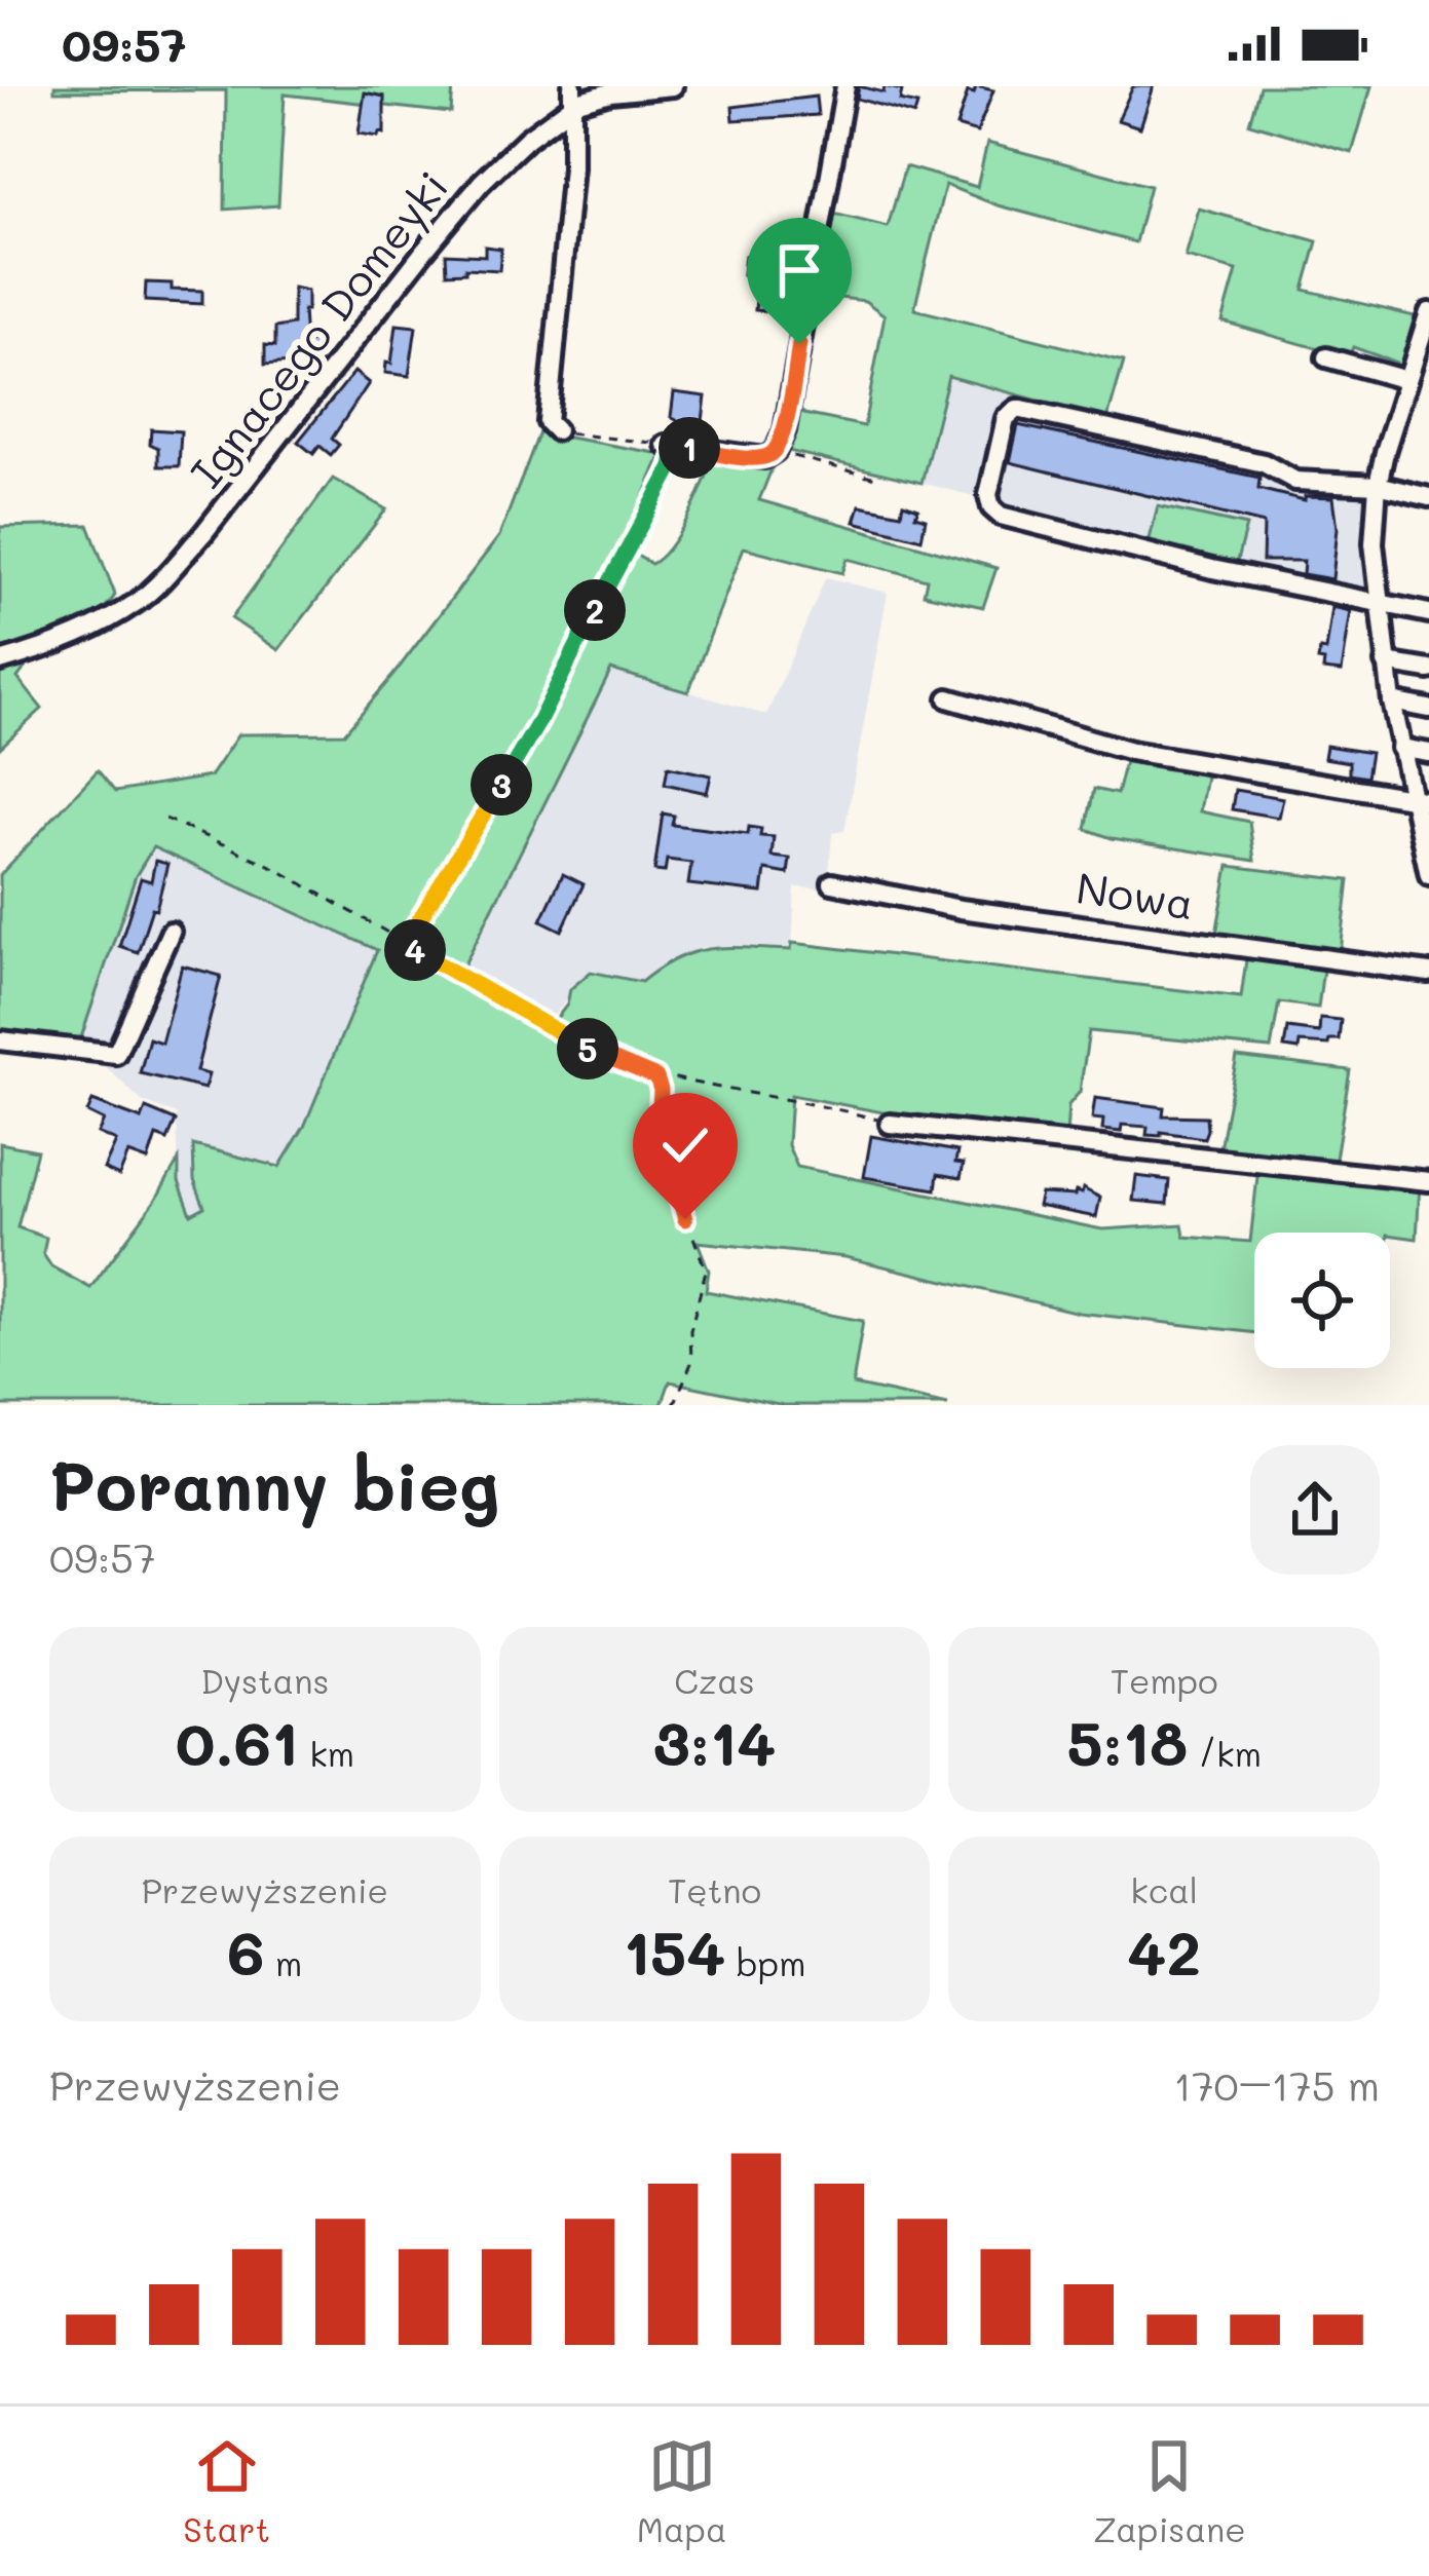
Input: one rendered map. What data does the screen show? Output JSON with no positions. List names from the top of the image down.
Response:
{
  "streets": {
    "street": ["Ignacego Domeyki", "Nowa"]
  },
  "page": {
    "status": "09:57",
    "pins": [
      "1",
      "2",
      "3",
      "4",
      "5"
    ],
    "heading": ["Poranny bieg", "09:57"],
    "stats": [
      ["Dystans", "0.61 km"],
      ["Czas", "3:14"],
      ["Tempo", "5:18 /km"],
      ["Przewyższenie", "6 m"],
      ["Tętno", "154 bpm"],
      ["kcal", "42"]
    ],
    "chart": ["Przewyższenie", "170–175 m"],
    "tabs": ["Start", "Mapa", "Zapisane"]
  }
}
